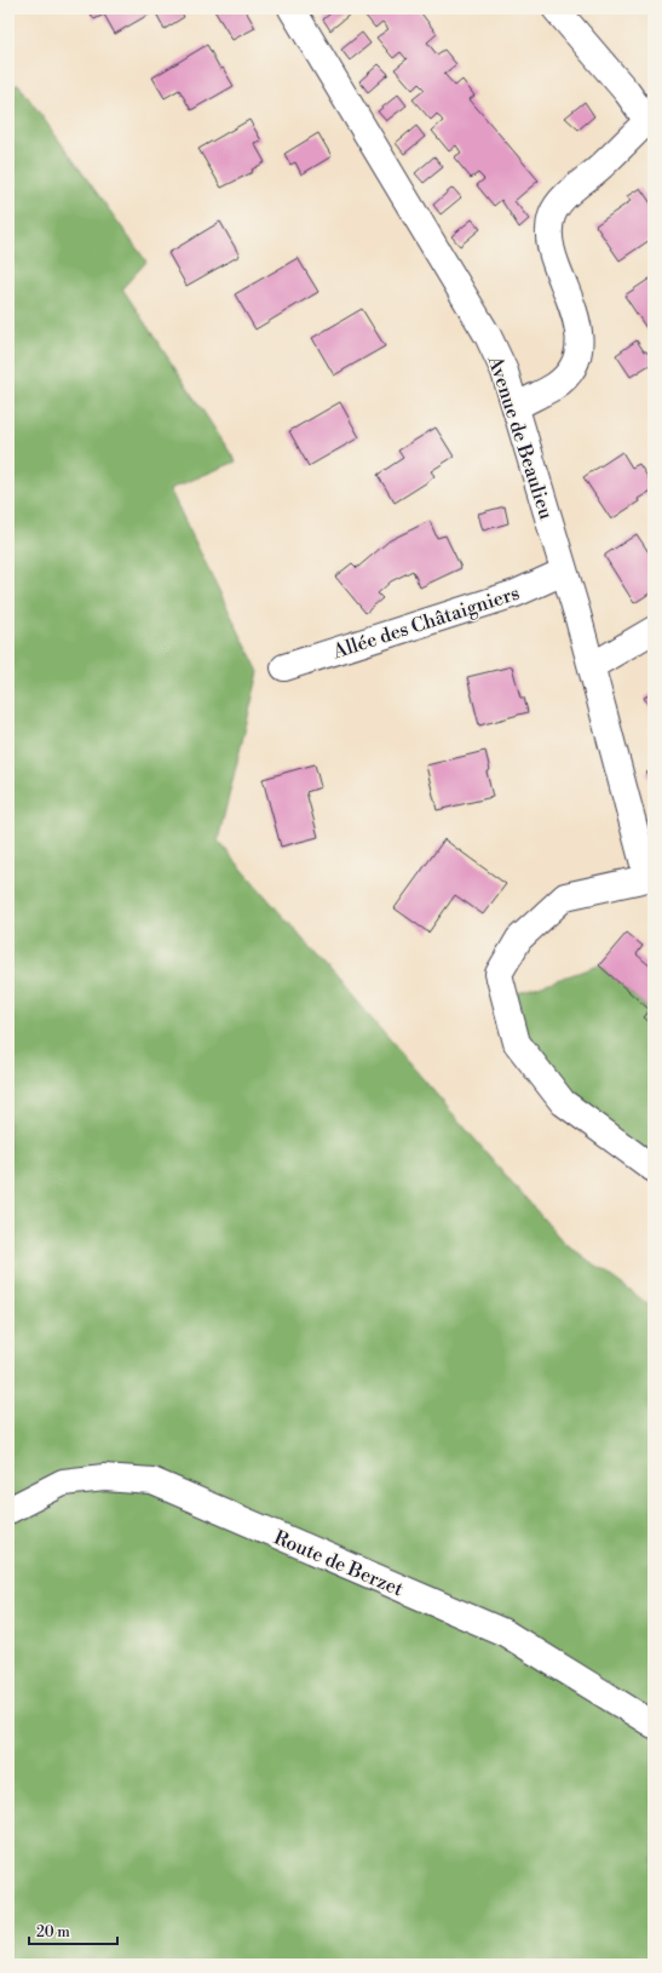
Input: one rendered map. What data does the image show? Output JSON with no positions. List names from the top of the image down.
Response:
{
  "streets": {
    "street": ["Avenue de Beaulieu", "Allée des Châtaigniers", "Route de Berzet"]
  },
  "crossings": [
    ["Avenue de Beaulieu", "Allée des Châtaigniers"]
  ],
  "scale_bar": "20 m"
}
